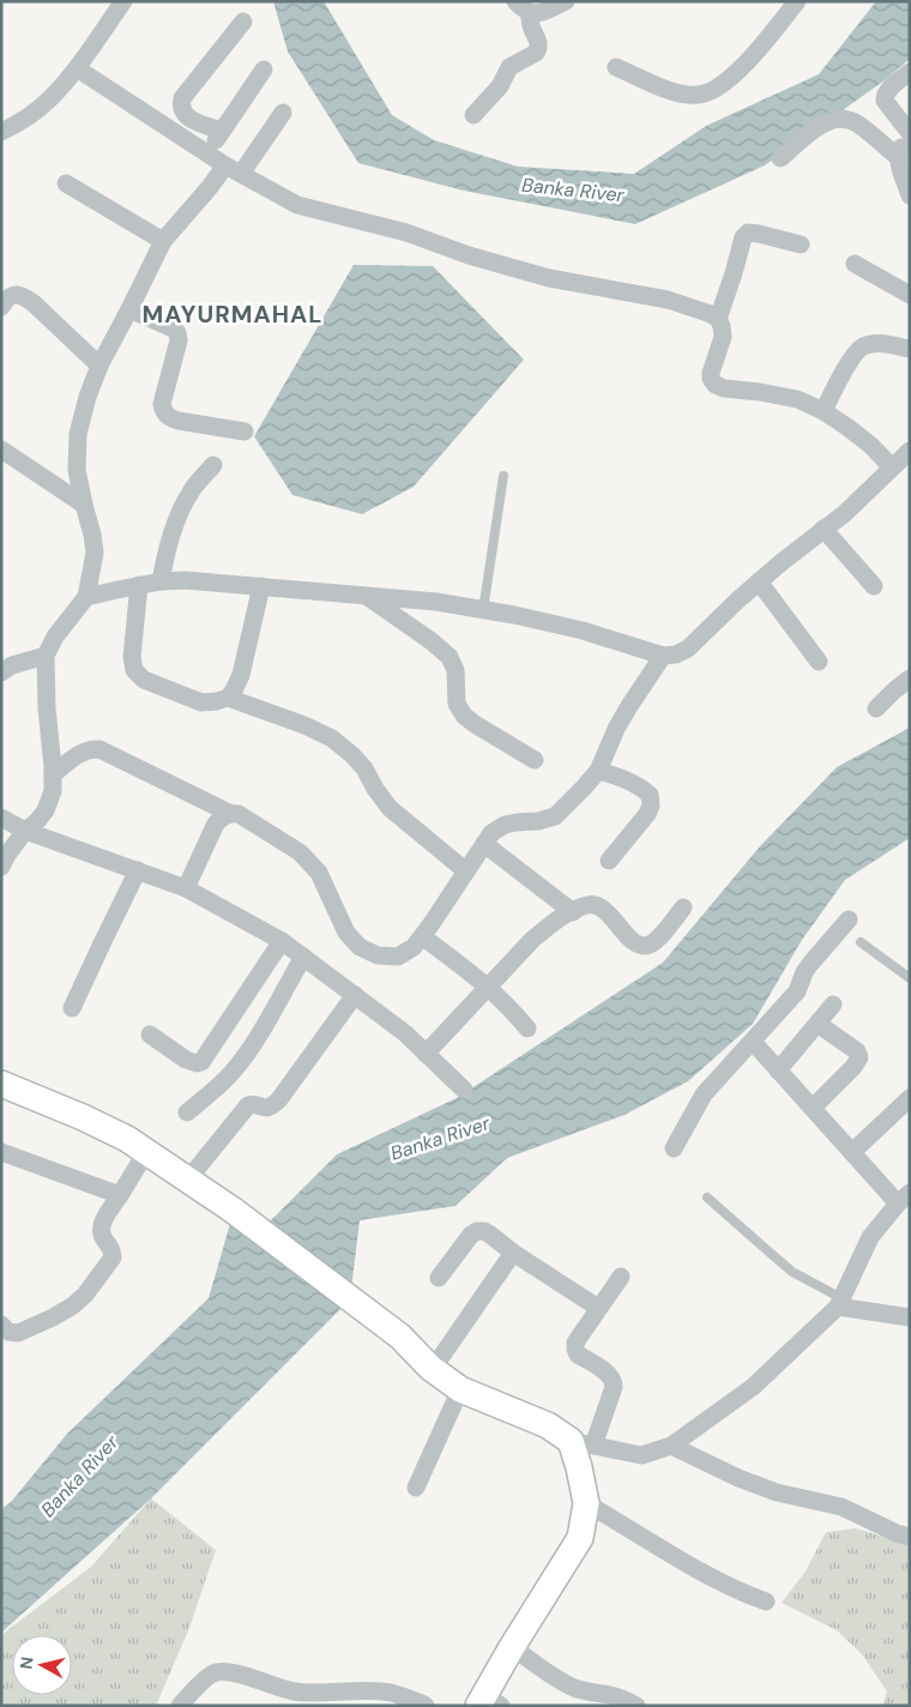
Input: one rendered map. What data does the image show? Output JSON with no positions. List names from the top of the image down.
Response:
{
  "districts": ["MAYURMAHAL"],
  "water": ["Banka River"],
  "north": "left"
}
